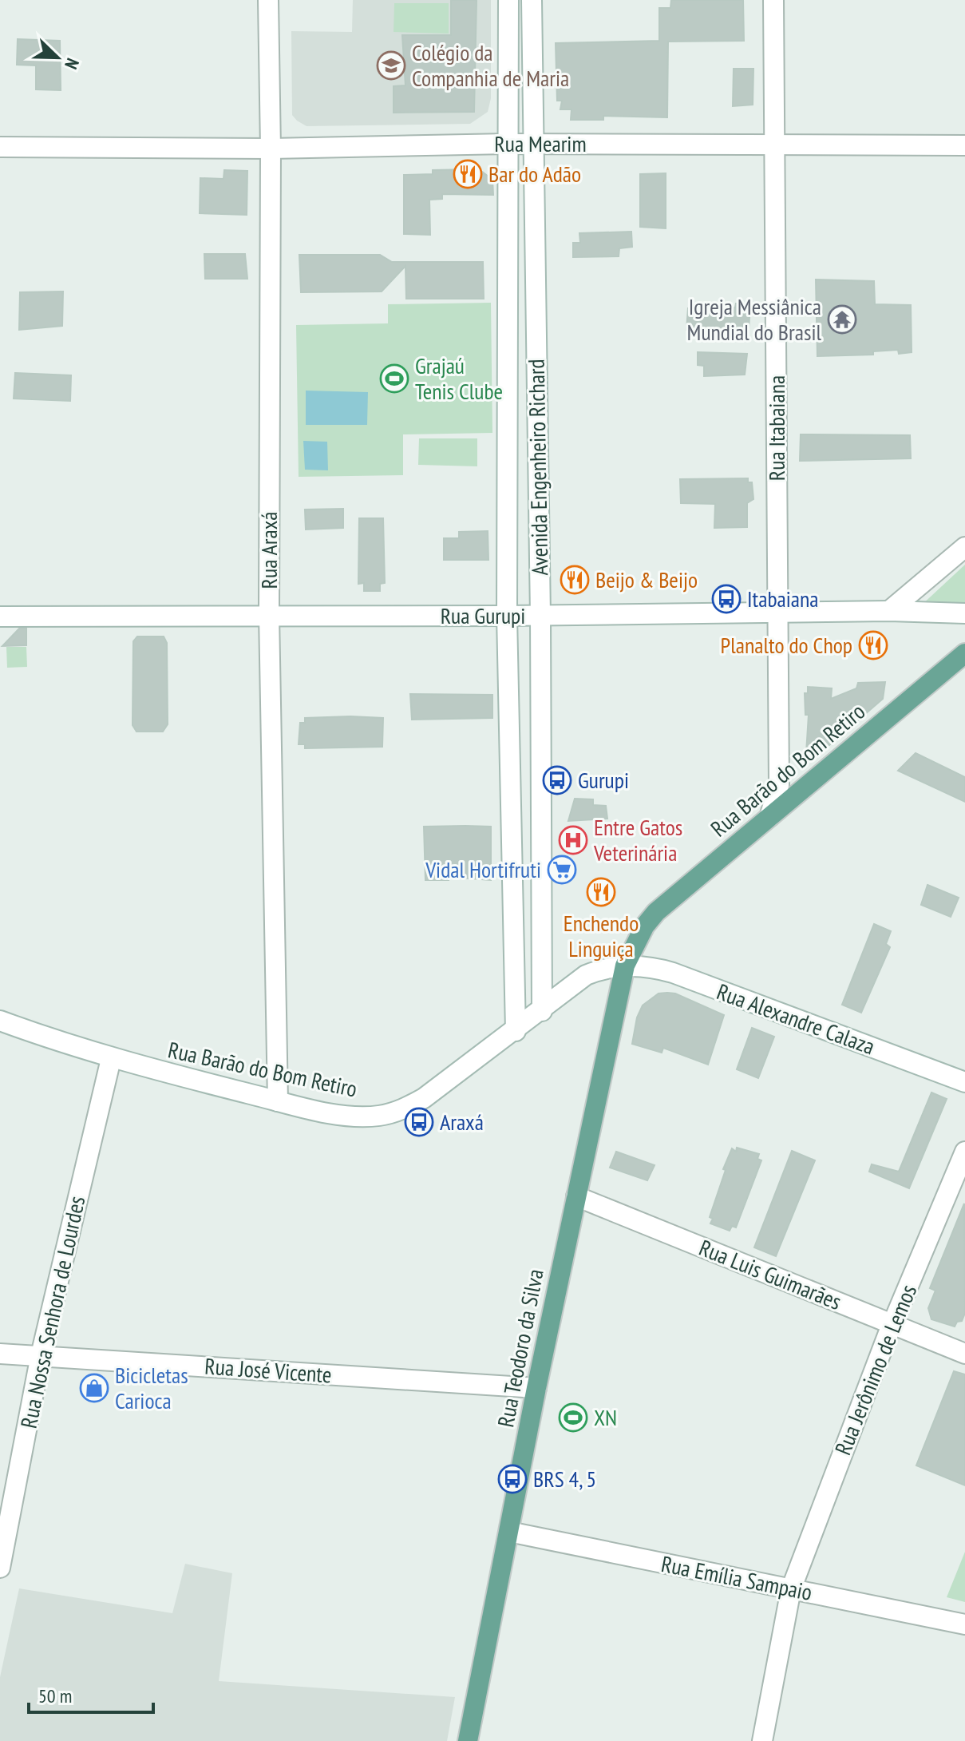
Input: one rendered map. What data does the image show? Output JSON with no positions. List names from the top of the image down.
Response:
{
  "streets": {
    "main road": ["Rua Barão do Bom Retiro", "Rua Teodoro da Silva"],
    "street": [
      "Rua Mearim",
      "Rua Itabaiana",
      "Avenida Engenheiro Richard",
      "Rua Araxá",
      "Rua Gurupi",
      "Rua Alexandre Calaza",
      "Rua Luis Guimarães",
      "Rua Nossa Senhora de Lourdes",
      "Rua Jerônimo de Lemos",
      "Rua José Vicente",
      "Rua Emília Sampaio"
    ]
  },
  "crossings": [
    ["Rua Mearim", "Rua Itabaiana"],
    ["Rua Mearim", "Avenida Engenheiro Richard"],
    ["Rua Mearim", "Rua Araxá"],
    ["Rua Itabaiana", "Rua Gurupi"],
    ["Rua Itabaiana", "Rua Barão do Bom Retiro"],
    ["Avenida Engenheiro Richard", "Rua Gurupi"],
    ["Avenida Engenheiro Richard", "Rua Barão do Bom Retiro"],
    ["Rua Araxá", "Rua Gurupi"],
    ["Rua Araxá", "Rua Barão do Bom Retiro"],
    ["Rua Barão do Bom Retiro", "Rua Alexandre Calaza"],
    ["Rua Barão do Bom Retiro", "Rua Nossa Senhora de Lourdes"],
    ["Rua Barão do Bom Retiro", "Rua Teodoro da Silva"],
    ["Rua Alexandre Calaza", "Rua Teodoro da Silva"],
    ["Rua Luis Guimarães", "Rua Teodoro da Silva"],
    ["Rua Luis Guimarães", "Rua Jerônimo de Lemos"],
    ["Rua Nossa Senhora de Lourdes", "Rua José Vicente"],
    ["Rua Teodoro da Silva", "Rua José Vicente"],
    ["Rua Teodoro da Silva", "Rua Emília Sampaio"],
    ["Rua Jerônimo de Lemos", "Rua Emília Sampaio"]
  ],
  "places": {
    "school or university": ["Colégio da Companhia de Maria"],
    "restaurant": [
      "Bar do Adão",
      "Beijo & Beijo",
      "Planalto do Chop",
      "Enchendo Linguiça"
    ],
    "temple": ["Igreja Messiânica Mundial do Brasil"],
    "sports": ["Grajaú Tenis Clube", "XN"],
    "bus stop": [
      "Itabaiana",
      "Gurupi",
      "Araxá",
      "BRS 4, 5"
    ],
    "hospital": ["Entre Gatos Veterinária"],
    "supermarket": ["Vidal Hortifruti"],
    "shop": ["Bicicletas Carioca"]
  },
  "scale_bar": "50 m",
  "north": "bottom right"
}
